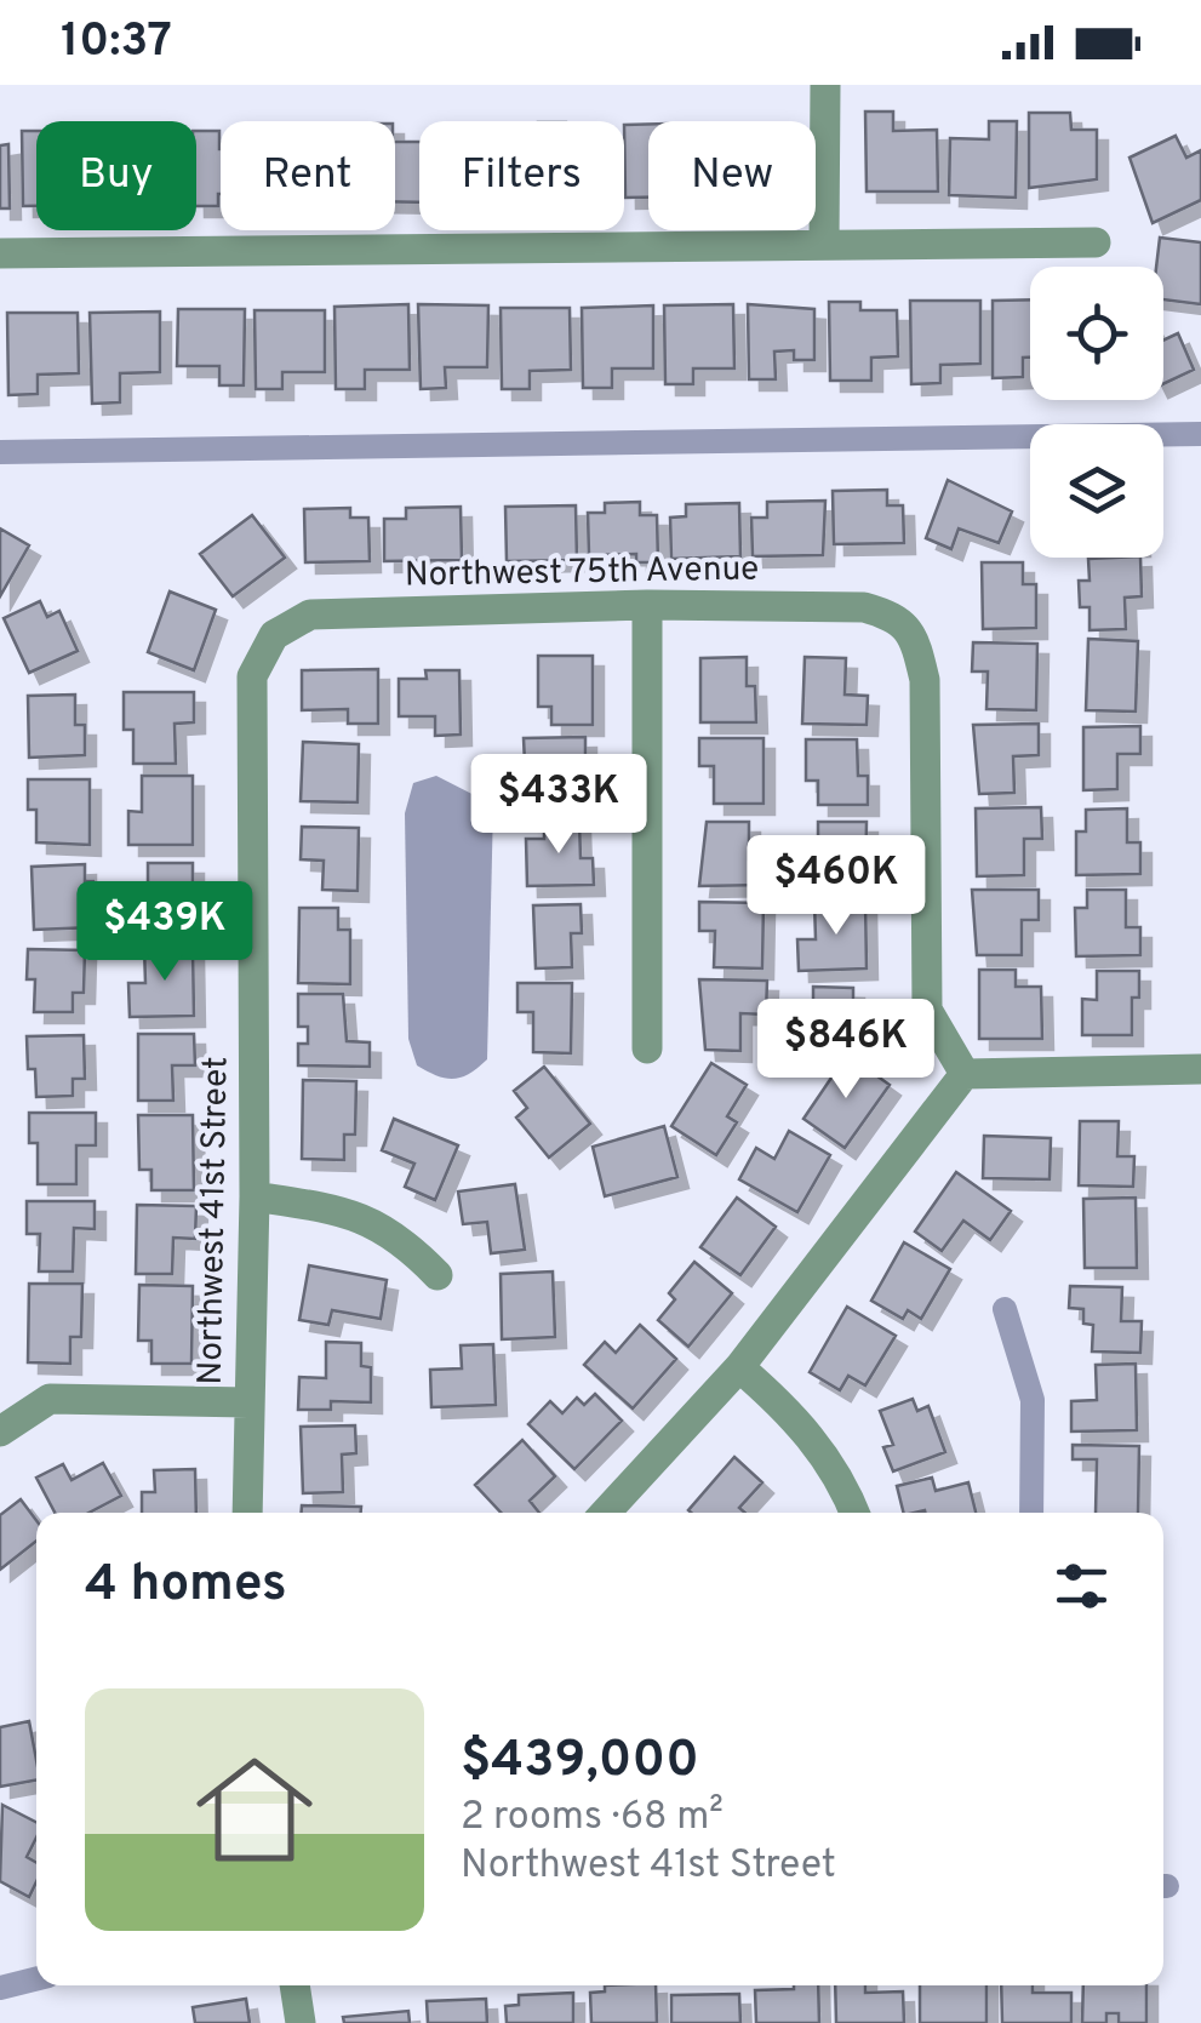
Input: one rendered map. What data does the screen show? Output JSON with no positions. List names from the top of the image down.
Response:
{
  "streets": {
    "street": ["Northwest 75th Avenue", "Northwest 41st Street"]
  },
  "crossings": [
    ["Northwest 75th Avenue", "Northwest 41st Street"]
  ],
  "page": {
    "status": "10:37",
    "chip": [
      "Buy",
      "Rent",
      "Filters",
      "New"
    ],
    "price": [
      "$433K",
      "$460K",
      "$439K",
      "$846K"
    ],
    "heading": "4 homes",
    "list": [
      {
        "name": "$439,000",
        "note": "2 rooms · 68 m² · Northwest 41st Street"
      }
    ]
  }
}
